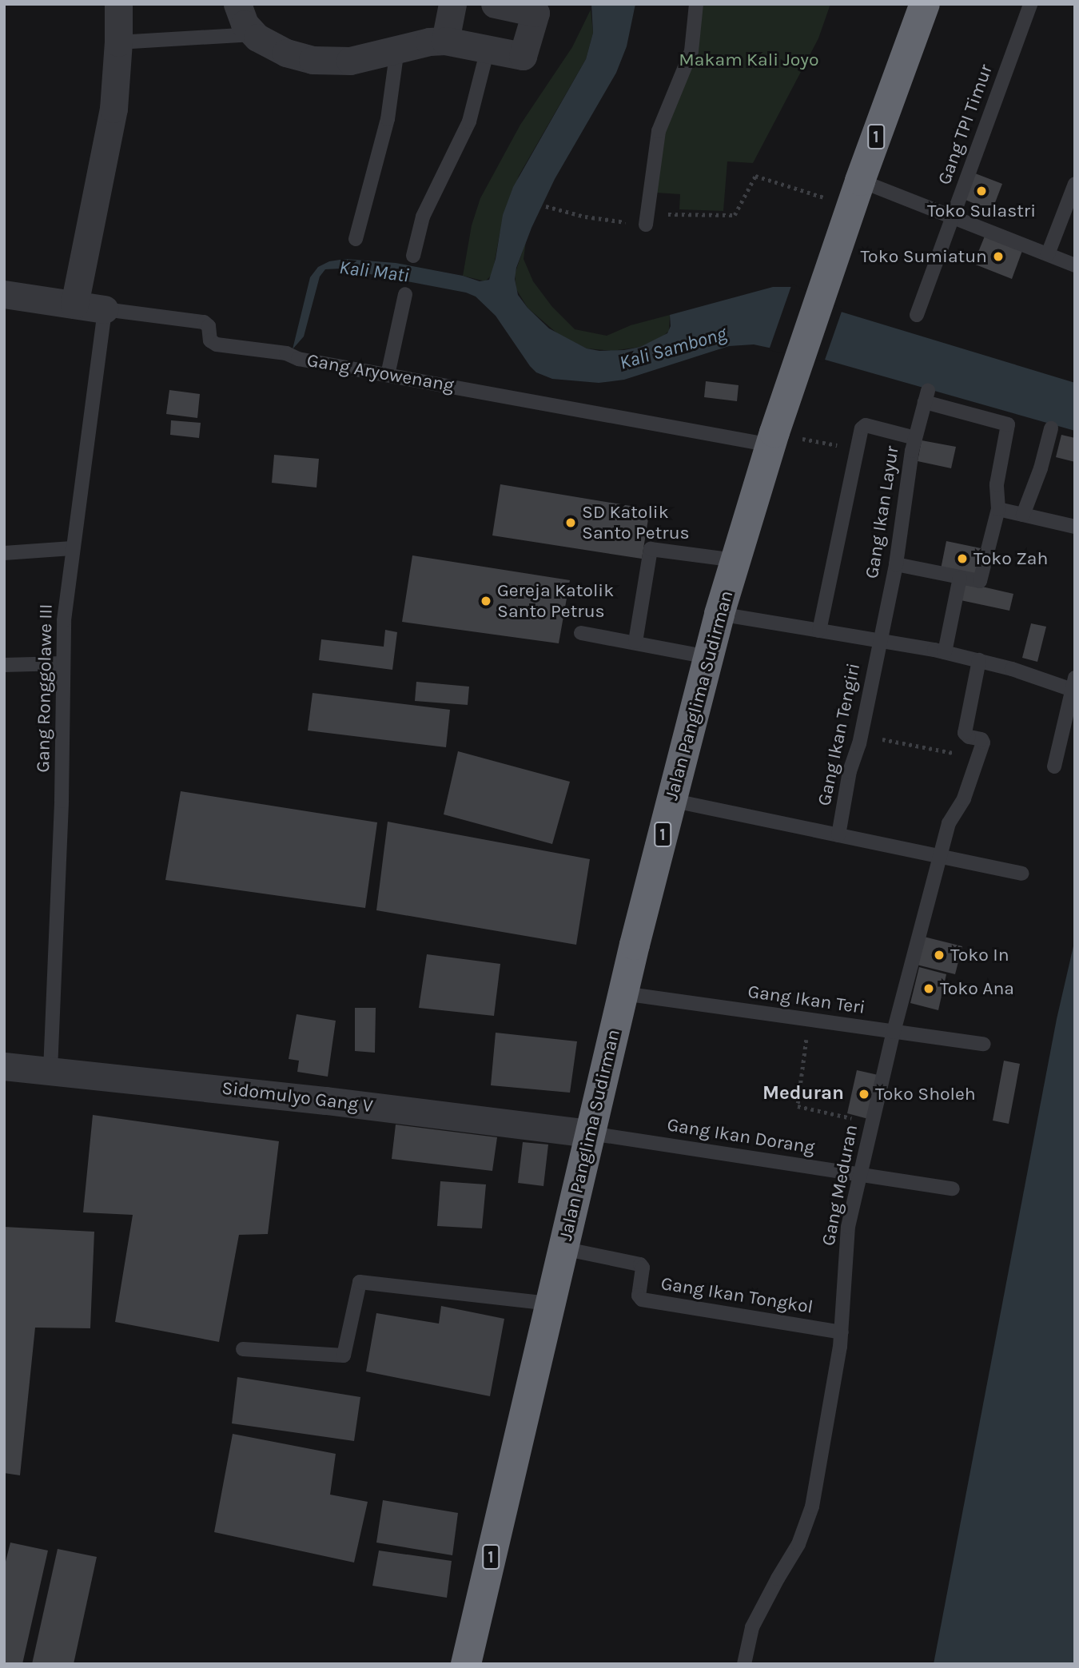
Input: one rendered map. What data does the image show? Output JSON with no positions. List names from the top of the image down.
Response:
{
  "streets": {
    "highway": ["1", "Jalan Panglima Sudirman"],
    "street": ["Gang Aryowenang", "Sidomulyo Gang V"],
    "lane": [
      "Gang TPI Timur",
      "Gang Ikan Layur",
      "Gang Ronggolawe III",
      "Gang Ikan Tengiri",
      "Gang Ikan Teri",
      "Gang Ikan Dorang",
      "Gang Meduran",
      "Gang Ikan Tongkol"
    ]
  },
  "crossings": [
    ["Gang TPI Timur", "Jalan Panglima Sudirman"],
    ["Gang Aryowenang", "Gang Ronggolawe III"],
    ["Gang Aryowenang", "Jalan Panglima Sudirman"],
    ["Gang Ikan Layur", "Gang Ikan Tengiri"],
    ["Gang Ronggolawe III", "Sidomulyo Gang V"],
    ["Jalan Panglima Sudirman", "Gang Ikan Tengiri"],
    ["Jalan Panglima Sudirman", "Gang Ikan Teri"],
    ["Jalan Panglima Sudirman", "Sidomulyo Gang V"],
    ["Jalan Panglima Sudirman", "Gang Ikan Dorang"],
    ["Jalan Panglima Sudirman", "Gang Ikan Tongkol"],
    ["Gang Ikan Tengiri", "Gang Meduran"],
    ["Gang Ikan Teri", "Gang Meduran"],
    ["Sidomulyo Gang V", "Gang Ikan Dorang"],
    ["Gang Ikan Dorang", "Gang Meduran"],
    ["Gang Meduran", "Gang Ikan Tongkol"]
  ],
  "districts": ["Meduran"],
  "water": ["Kali Mati", "Kali Sambong"],
  "parks": ["Makam Kali Joyo"],
  "places": [
    "Toko Sulastri",
    "Toko Sumiatun",
    "SD Katolik Santo Petrus",
    "Toko Zah",
    "Gereja Katolik Santo Petrus",
    "Toko In",
    "Toko Ana",
    "Toko Sholeh"
  ]
}
